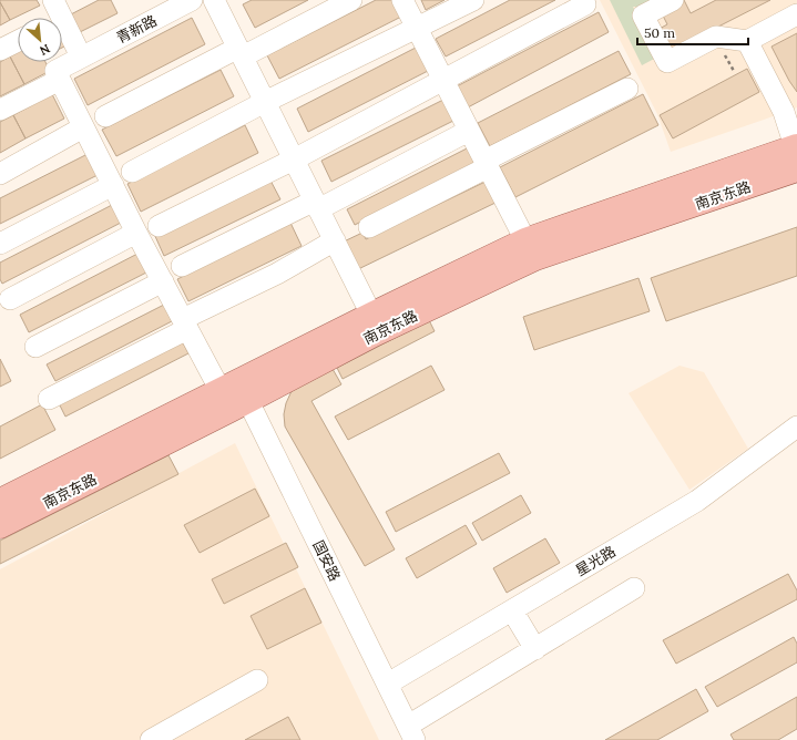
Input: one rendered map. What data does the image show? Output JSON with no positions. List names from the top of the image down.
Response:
{
  "streets": {
    "main road": ["南京东路"],
    "street": ["青新路", "国安路", "星光路"]
  },
  "crossings": [
    ["青新路", "国安路"],
    ["南京东路", "国安路"],
    ["国安路", "星光路"]
  ],
  "scale_bar": "50 m",
  "north": "bottom right"
}
